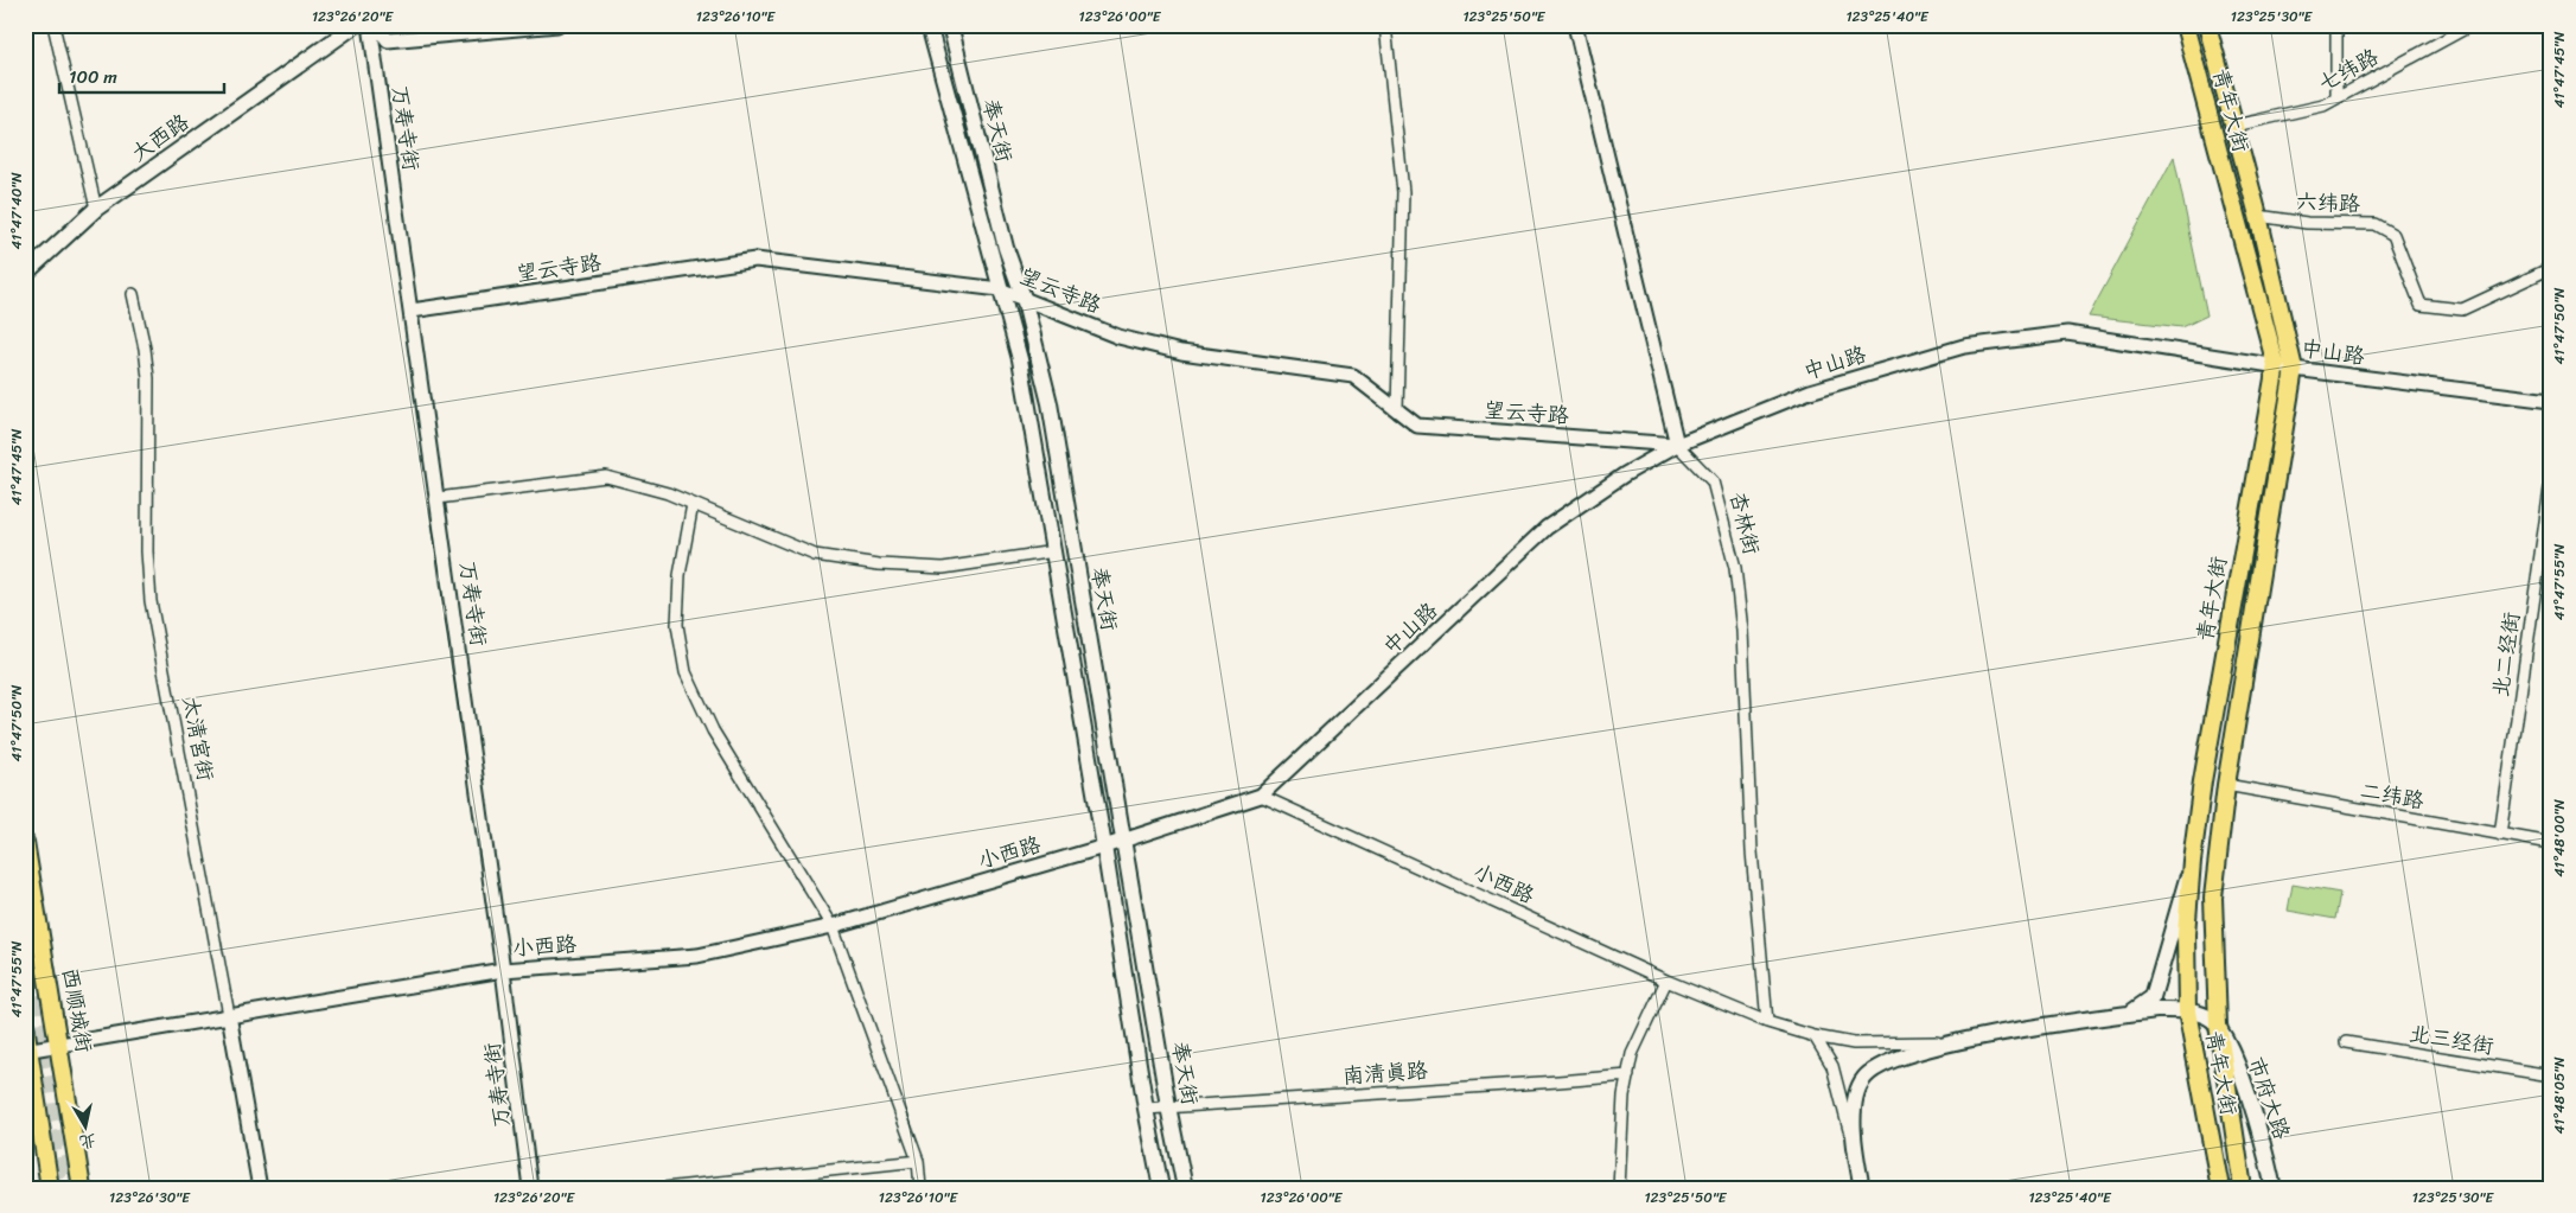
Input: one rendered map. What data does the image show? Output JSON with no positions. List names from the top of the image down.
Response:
{
  "streets": {
    "main road": [
      "青年大街",
      "奉天街",
      "大西路",
      "西顺城街",
      "市府大路"
    ],
    "street": [
      "七纬路",
      "万寿寺街",
      "六纬路",
      "望云寺路",
      "中山路",
      "杏林街",
      "北二经街",
      "太清宫街",
      "二纬路",
      "小西路",
      "北三经街",
      "南清真路"
    ]
  },
  "crossings": [
    ["七纬路", "青年大街"],
    ["青年大街", "六纬路"],
    ["青年大街", "中山路"],
    ["青年大街", "二纬路"],
    ["青年大街", "市府大路"],
    ["万寿寺街", "望云寺路"],
    ["万寿寺街", "小西路"],
    ["奉天街", "望云寺路"],
    ["奉天街", "小西路"],
    ["奉天街", "南清真路"],
    ["望云寺路", "中山路"],
    ["望云寺路", "杏林街"],
    ["中山路", "杏林街"],
    ["中山路", "小西路"],
    ["杏林街", "小西路"],
    ["北二经街", "二纬路"],
    ["太清宫街", "小西路"],
    ["小西路", "西顺城街"]
  ],
  "scale_bar": "100 m",
  "north": "bottom",
  "coordinates": [
    "123°26'20\"E",
    "123°26'10\"E",
    "123°26'00\"E",
    "123°25'50\"E",
    "123°25'40\"E",
    "123°25'30\"E",
    "41°47'45\"N",
    "41°47'40\"N",
    "41°47'50\"N",
    "41°47'55\"N",
    "41°48'00\"N",
    "41°48'05\"N",
    "123°26'30\"E"
  ]
}
